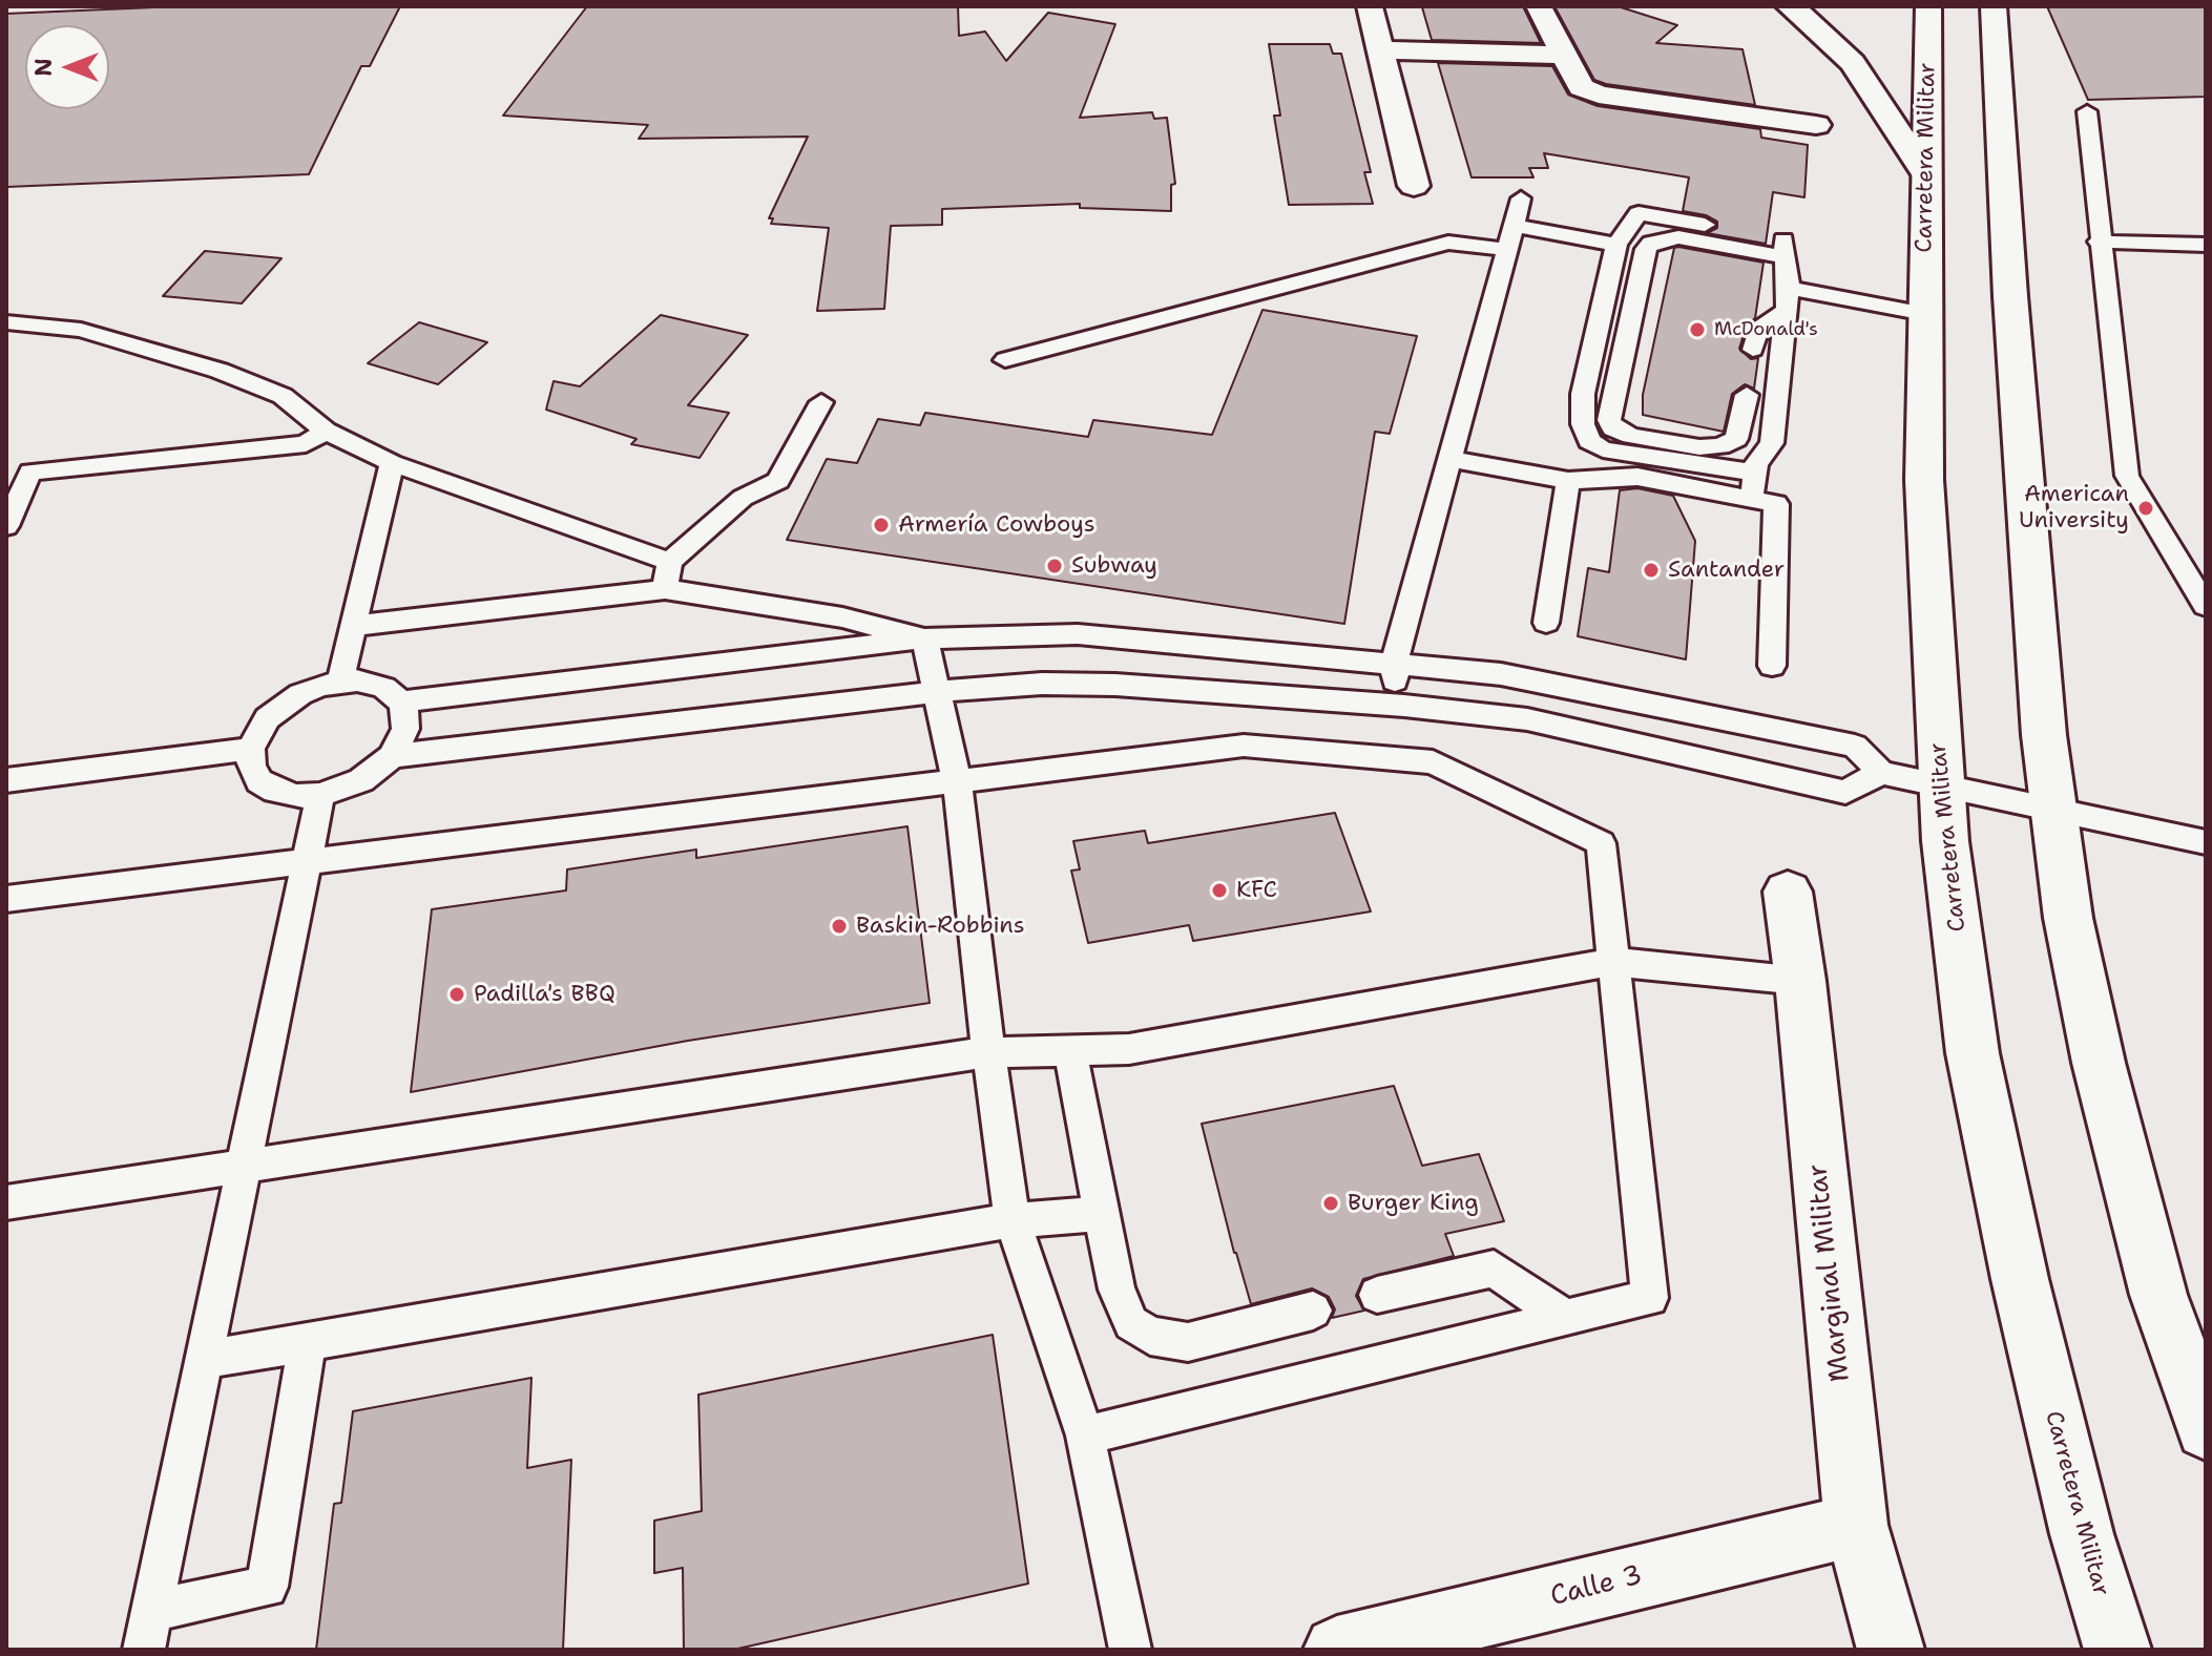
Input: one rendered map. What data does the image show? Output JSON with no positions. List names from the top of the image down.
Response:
{
  "streets": {
    "main road": ["Carretera Militar", "Marginal Militar", "Calle 3"]
  },
  "crossings": [
    ["Marginal Militar", "Calle 3"]
  ],
  "places": [
    "McDonald's",
    "American University",
    "Armería Cowboys",
    "Subway",
    "Santander",
    "KFC",
    "Baskin-Robbins",
    "Padilla's BBQ",
    "Burger King"
  ],
  "north": "left"
}
